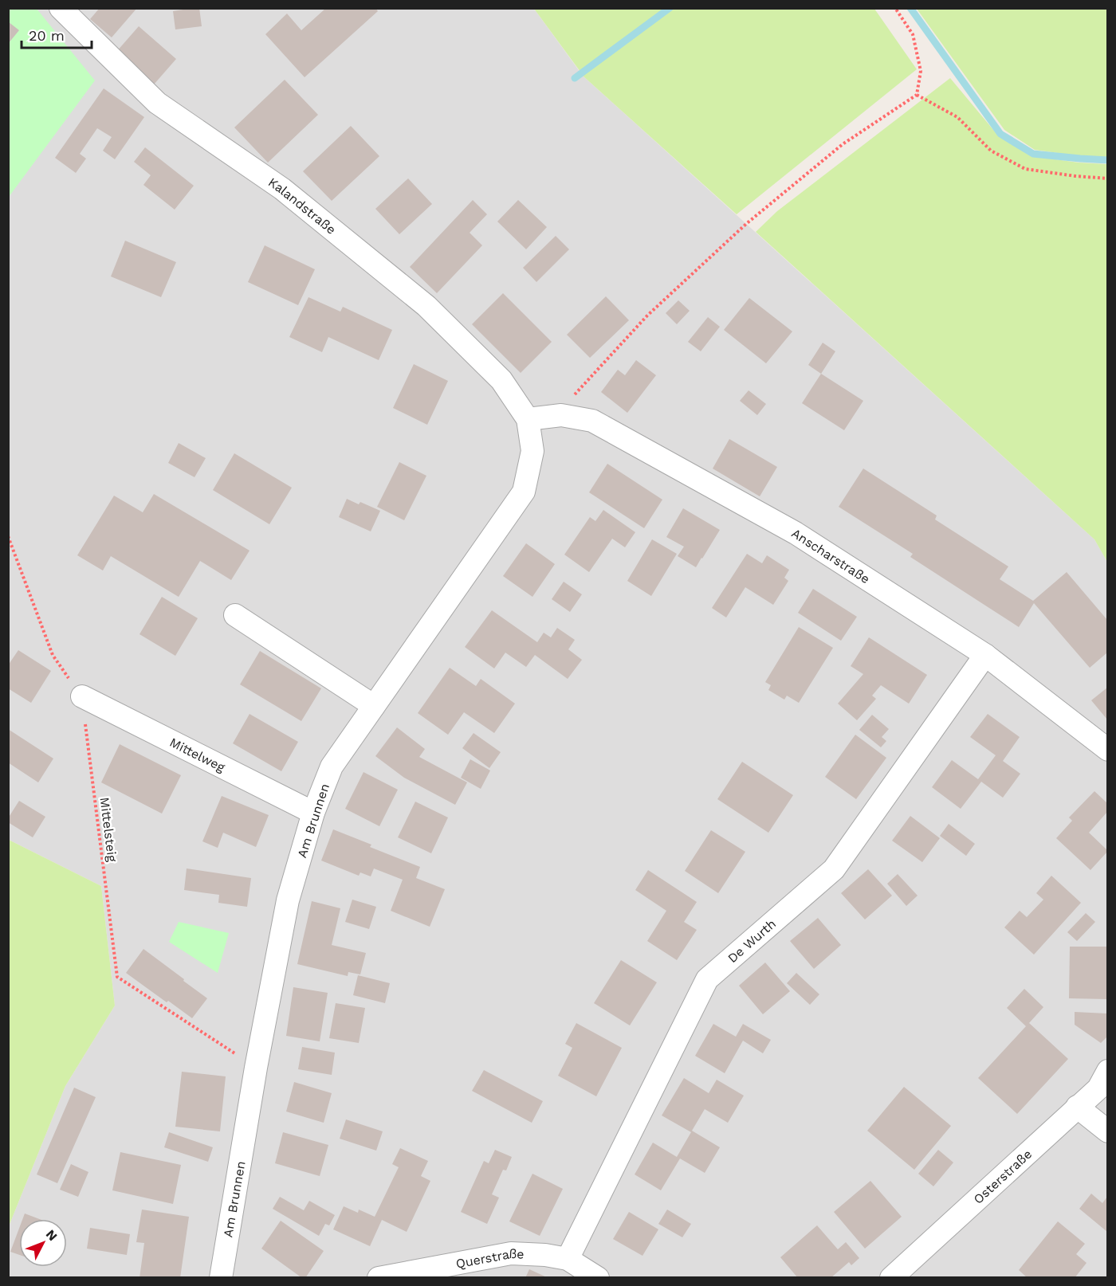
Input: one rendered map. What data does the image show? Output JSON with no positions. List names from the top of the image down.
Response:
{
  "streets": {
    "street": [
      "Kalandstraße",
      "Anscharstraße",
      "Mittelweg",
      "Am Brunnen",
      "De Wurth",
      "Osterstraße",
      "Querstraße"
    ],
    "path": ["Mittelsteig"]
  },
  "crossings": [
    ["Kalandstraße", "Anscharstraße"],
    ["Kalandstraße", "Am Brunnen"],
    ["Anscharstraße", "Am Brunnen"],
    ["Anscharstraße", "De Wurth"],
    ["Mittelweg", "Am Brunnen"],
    ["Mittelweg", "Mittelsteig"],
    ["Am Brunnen", "Mittelsteig"],
    ["De Wurth", "Querstraße"]
  ],
  "scale_bar": "20 m",
  "north": "top right"
}
